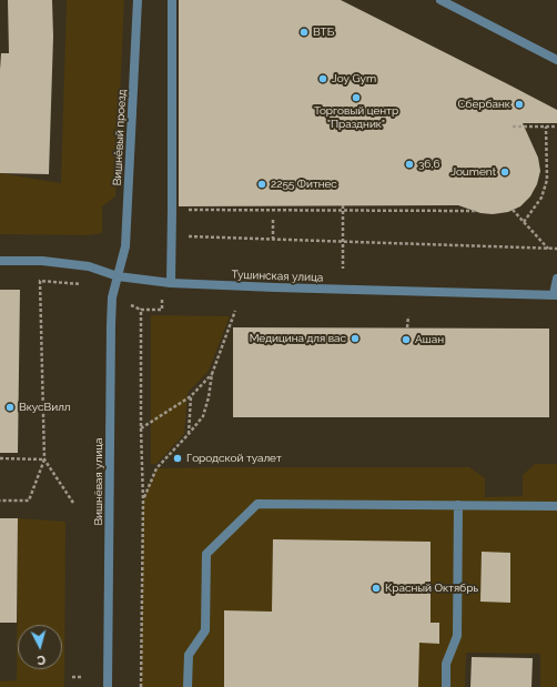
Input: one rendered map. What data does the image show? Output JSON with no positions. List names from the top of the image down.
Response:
{
  "streets": {
    "street": ["Вишнёвый проезд", "Тушинская улица", "Вишнёвая улица"]
  },
  "crossings": [
    ["Вишнёвый проезд", "Тушинская улица"],
    ["Вишнёвый проезд", "Вишнёвая улица"],
    ["Тушинская улица", "Вишнёвая улица"]
  ],
  "places": [
    "ВТБ",
    "Joy Gym",
    "Торговый центр \"Праздник\"",
    "Сбербанк",
    "36,6",
    "Joument",
    "2255 Фитнес",
    "Медицина для вас",
    "Ашан",
    "ВкусВилл",
    "Городской туалет",
    "Красный Октябрь"
  ],
  "north": "bottom"
}
